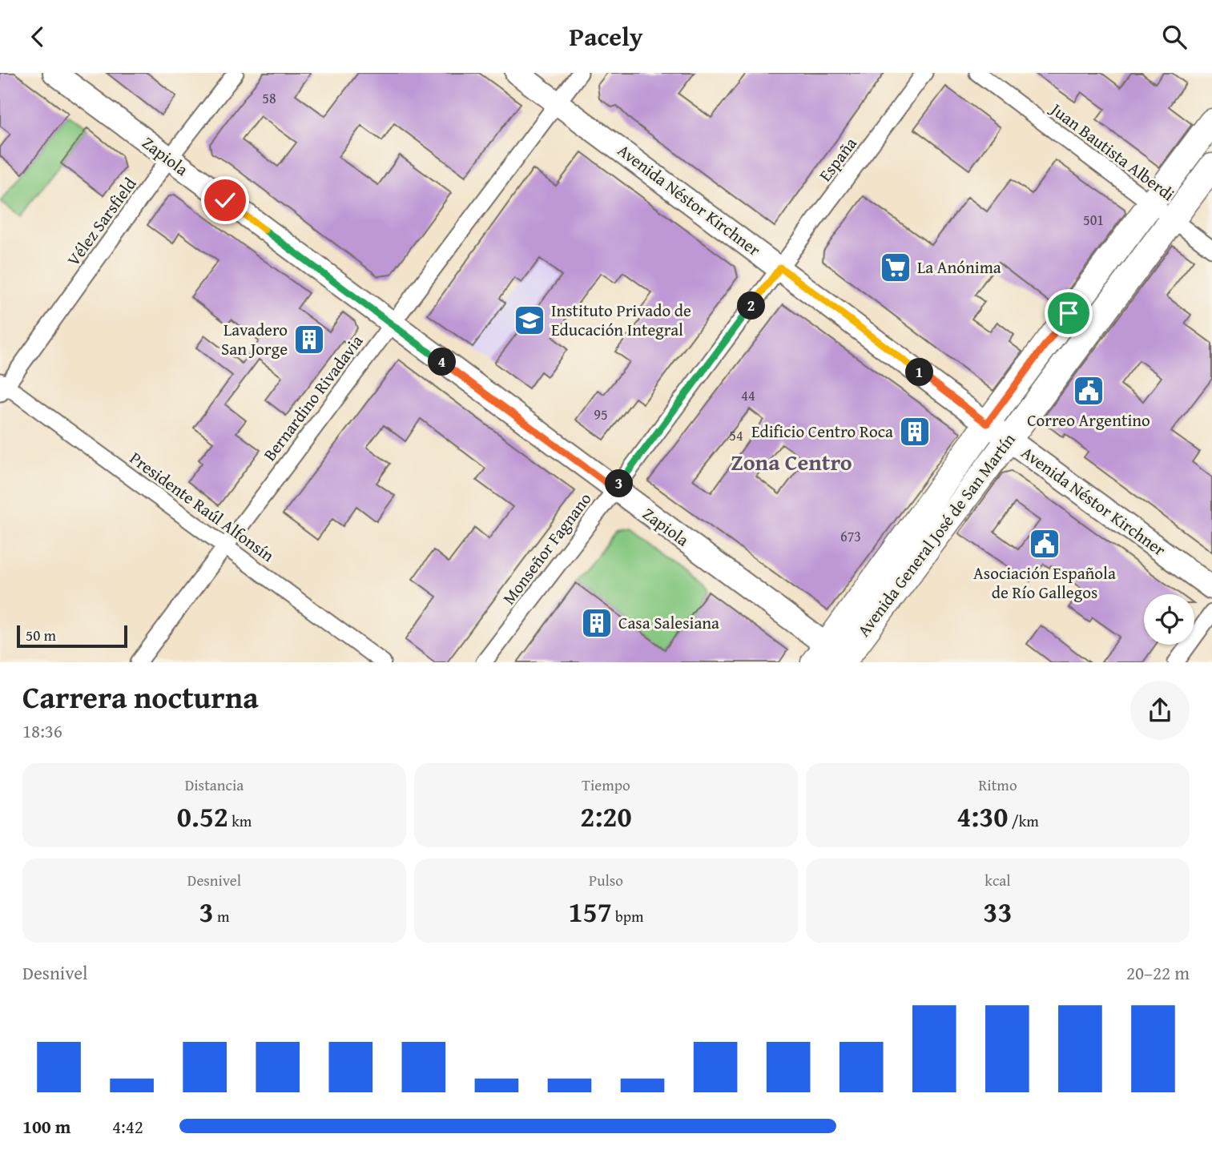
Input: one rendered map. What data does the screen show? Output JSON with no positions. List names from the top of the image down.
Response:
{
  "streets": {
    "main road": ["Avenida General José de San Martín"],
    "street": [
      "Juan Bautista Alberdi",
      "Zapiola",
      "España",
      "Avenida Néstor Kirchner",
      "Vélez Sarsfield",
      "Bernardino Rivadavia",
      "Presidente Raúl Alfonsín",
      "Monseñor Fagnano"
    ]
  },
  "crossings": [
    ["Juan Bautista Alberdi", "Avenida General José de San Martín"],
    ["Zapiola", "Vélez Sarsfield"],
    ["Zapiola", "Bernardino Rivadavia"],
    ["Zapiola", "Avenida General José de San Martín"],
    ["Zapiola", "Monseñor Fagnano"],
    ["España", "Avenida Néstor Kirchner"],
    ["España", "Monseñor Fagnano"],
    ["Avenida Néstor Kirchner", "Bernardino Rivadavia"],
    ["Avenida Néstor Kirchner", "Avenida General José de San Martín"],
    ["Avenida Néstor Kirchner", "Monseñor Fagnano"],
    ["Vélez Sarsfield", "Presidente Raúl Alfonsín"],
    ["Bernardino Rivadavia", "Presidente Raúl Alfonsín"]
  ],
  "districts": ["Zona Centro"],
  "places": {
    "supermarket": ["La Anónima"],
    "school or university": ["Instituto Privado de Educación Integral"],
    "building": ["Lavadero San Jorge", "Edificio Centro Roca", "Casa Salesiana"],
    "public building": ["Correo Argentino", "Asociación Española de Río Gallegos"]
  },
  "house_numbers": [
    "58",
    "501",
    "44",
    "95",
    "54",
    "673"
  ],
  "scale_bar": "50 m",
  "page": {
    "header": "Pacely",
    "pins": [
      "2",
      "4",
      "1",
      "3"
    ],
    "scale": "50 m",
    "heading": ["Carrera nocturna", "18:36"],
    "stats": [
      ["Distancia", "0.52 km"],
      ["Tiempo", "2:20"],
      ["Ritmo", "4:30 /km"],
      ["Desnivel", "3 m"],
      ["Pulso", "157 bpm"],
      ["kcal", "33"]
    ],
    "chart": ["Desnivel", "20–22 m"],
    "list": [
      {
        "name": "100 m",
        "note": "4:42"
      }
    ]
  }
}
